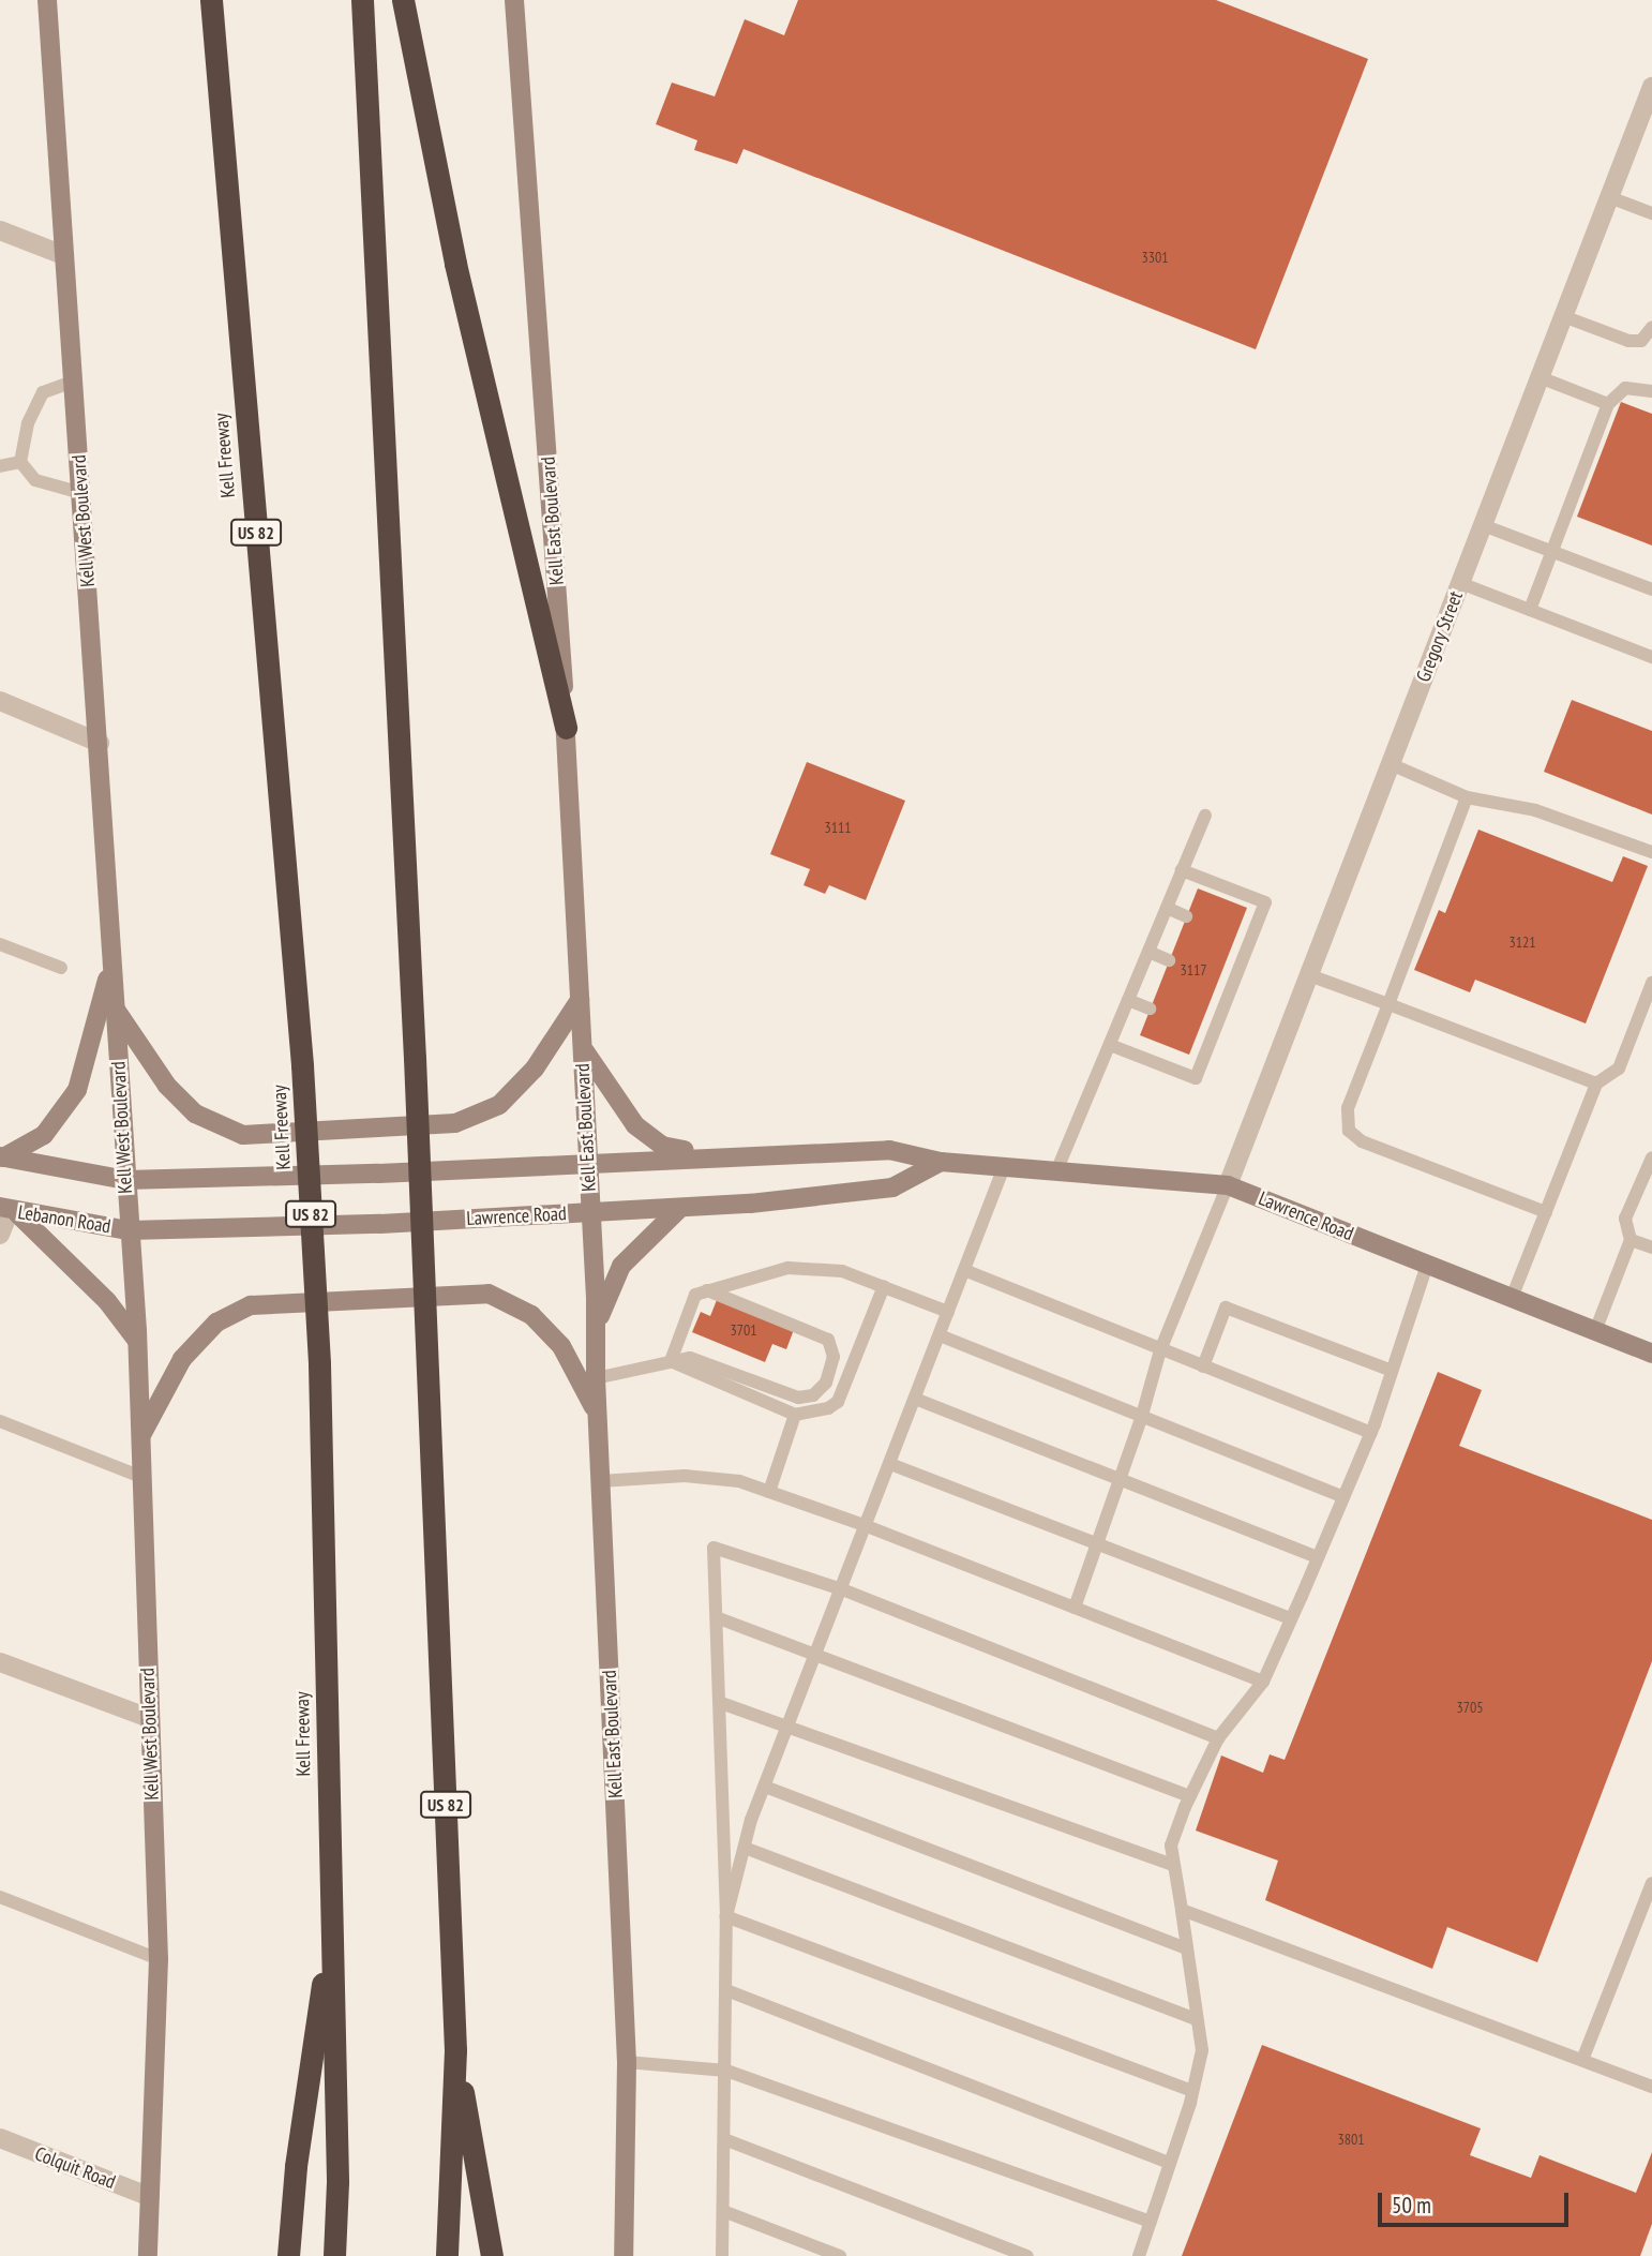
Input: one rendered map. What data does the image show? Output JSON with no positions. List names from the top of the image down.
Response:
{
  "streets": {
    "highway": ["Kell Freeway", "US 82"],
    "main road": [
      "Kell West Boulevard",
      "Kell East Boulevard",
      "Lawrence Road",
      "Lebanon Road"
    ],
    "street": ["Gregory Street", "Colquit Road"]
  },
  "crossings": [
    ["Kell West Boulevard", "Lawrence Road"],
    ["Kell West Boulevard", "Lebanon Road"],
    ["Kell West Boulevard", "Colquit Road"],
    ["Kell East Boulevard", "Lawrence Road"],
    ["Gregory Street", "Lawrence Road"],
    ["Lawrence Road", "Lebanon Road"]
  ],
  "house_numbers": [
    "3301",
    "3111",
    "3121",
    "3117",
    "3701",
    "3705",
    "3801"
  ],
  "scale_bar": "50 m"
}
